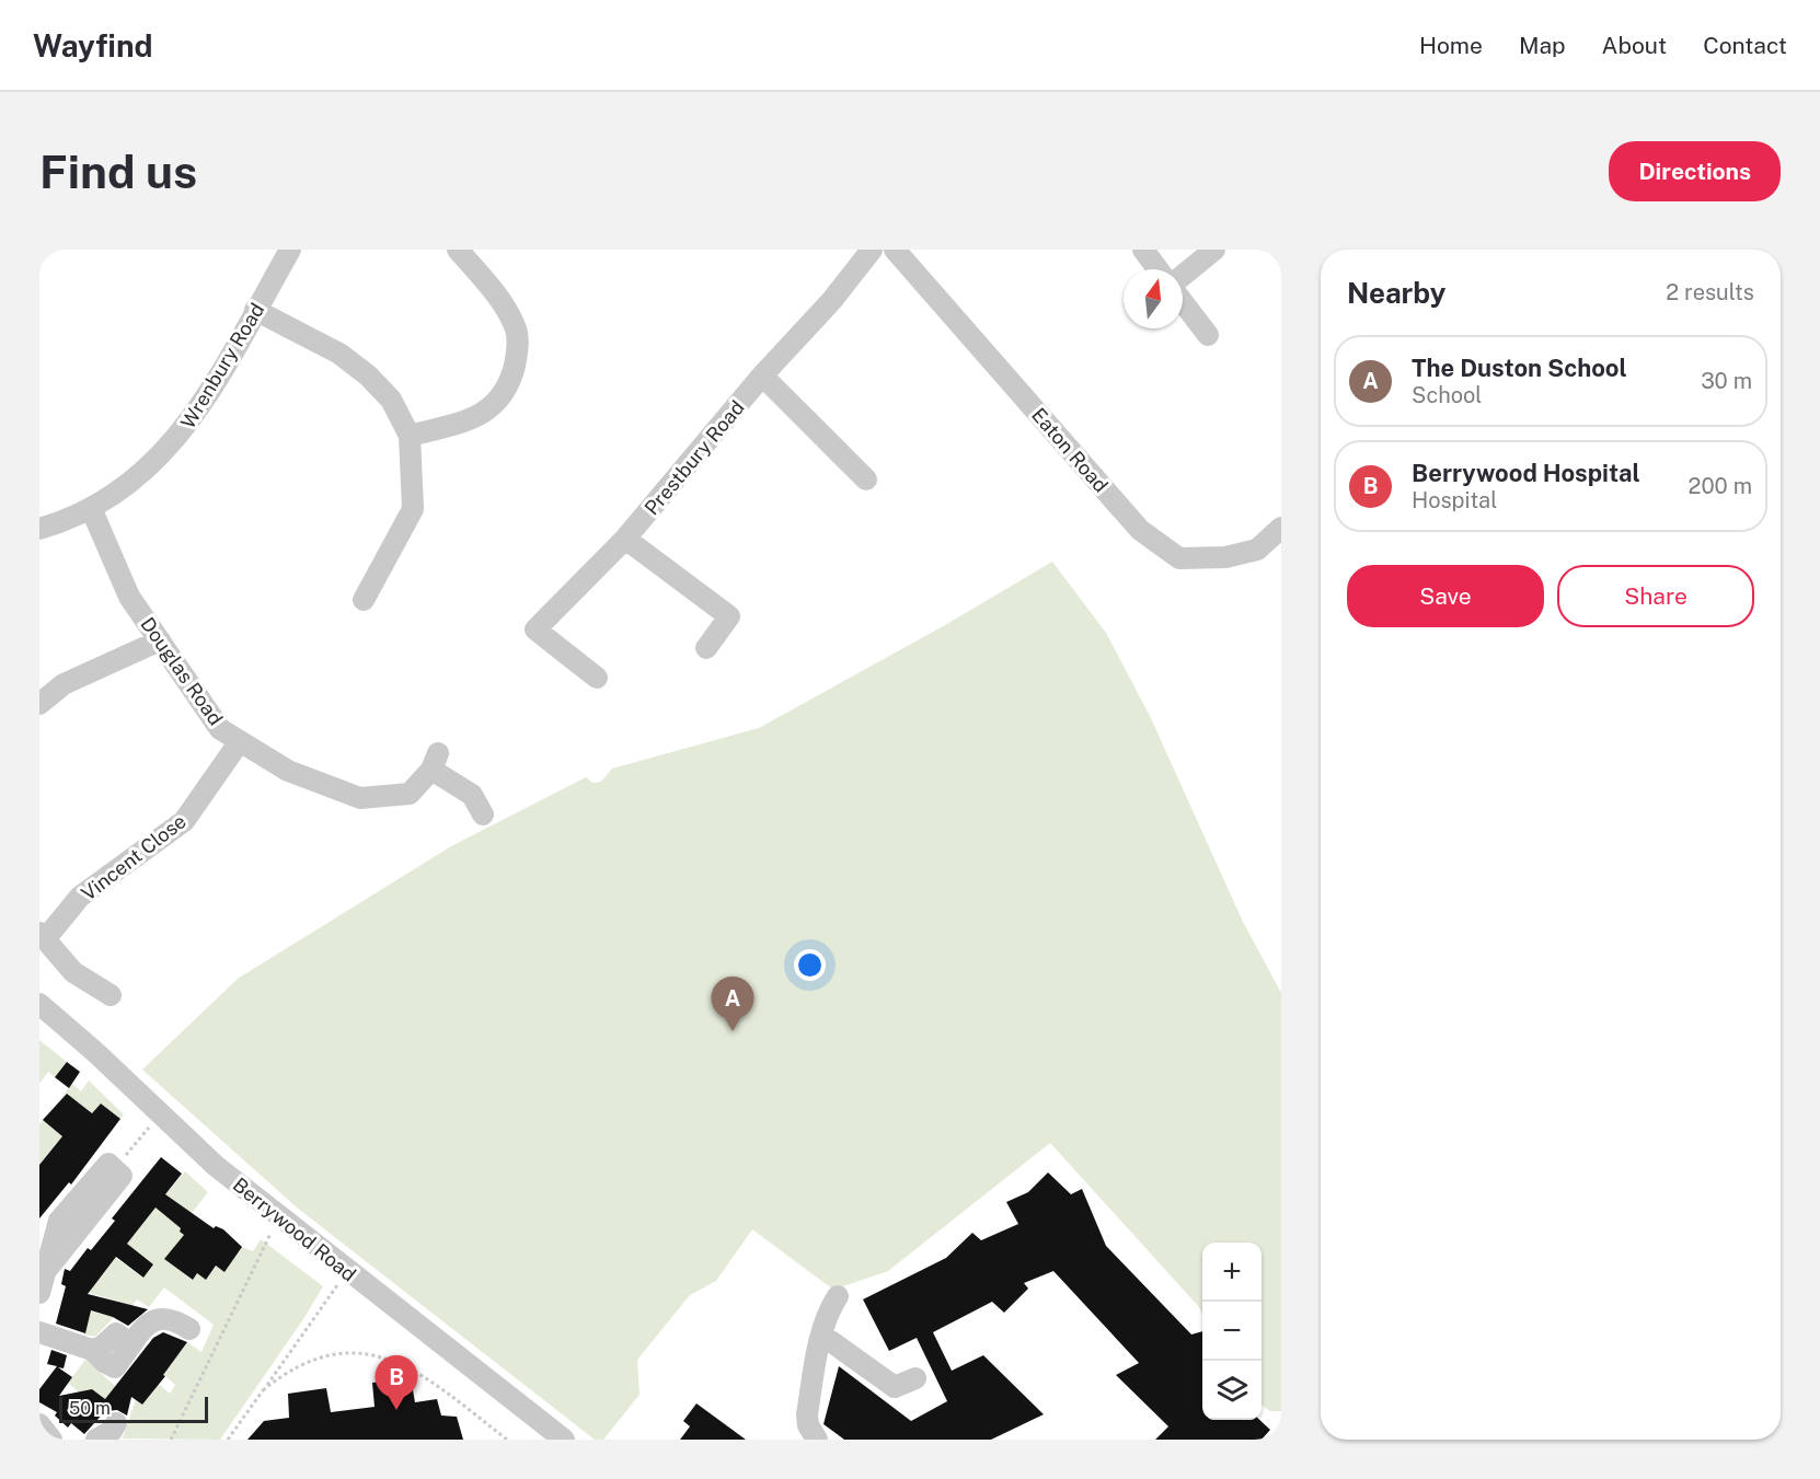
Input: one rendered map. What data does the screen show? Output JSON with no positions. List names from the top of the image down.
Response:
{
  "streets": {
    "street": [
      "Wrenbury Road",
      "Eaton Road",
      "Prestbury Road",
      "Douglas Road",
      "Vincent Close",
      "Berrywood Road"
    ]
  },
  "crossings": [
    ["Wrenbury Road", "Douglas Road"],
    ["Douglas Road", "Vincent Close"]
  ],
  "scale_bar": "50 m",
  "north": "top",
  "page": {
    "header": "Wayfind",
    "nav": [
      "Home",
      "Map",
      "About",
      "Contact"
    ],
    "buttons": [
      "Directions",
      ["Save", "Share"]
    ],
    "title": "Find us",
    "heading": ["Nearby", "2 results"],
    "list": [
      {
        "mark": "A",
        "name": "The Duston School",
        "note": "School",
        "value": "30 m"
      },
      {
        "mark": "B",
        "name": "Berrywood Hospital",
        "note": "Hospital",
        "value": "200 m"
      }
    ],
    "pins": ["A", "B"],
    "map_buttons": ["+", "−"],
    "scale": "50 m"
  }
}
